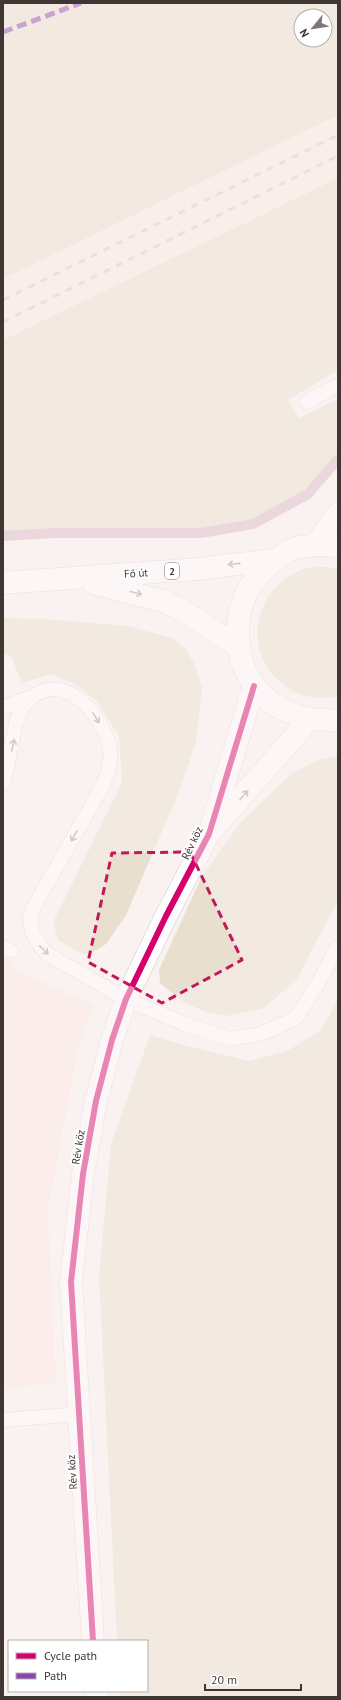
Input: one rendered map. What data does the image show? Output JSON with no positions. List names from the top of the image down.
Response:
{
  "streets": {
    "street": ["2", "Fő út", "Rév köz"]
  },
  "crossings": [
    ["Fő út", "Rév köz"]
  ],
  "legend": ["Cycle path", "Path"],
  "scale_bar": "20 m",
  "north": "bottom left"
}
